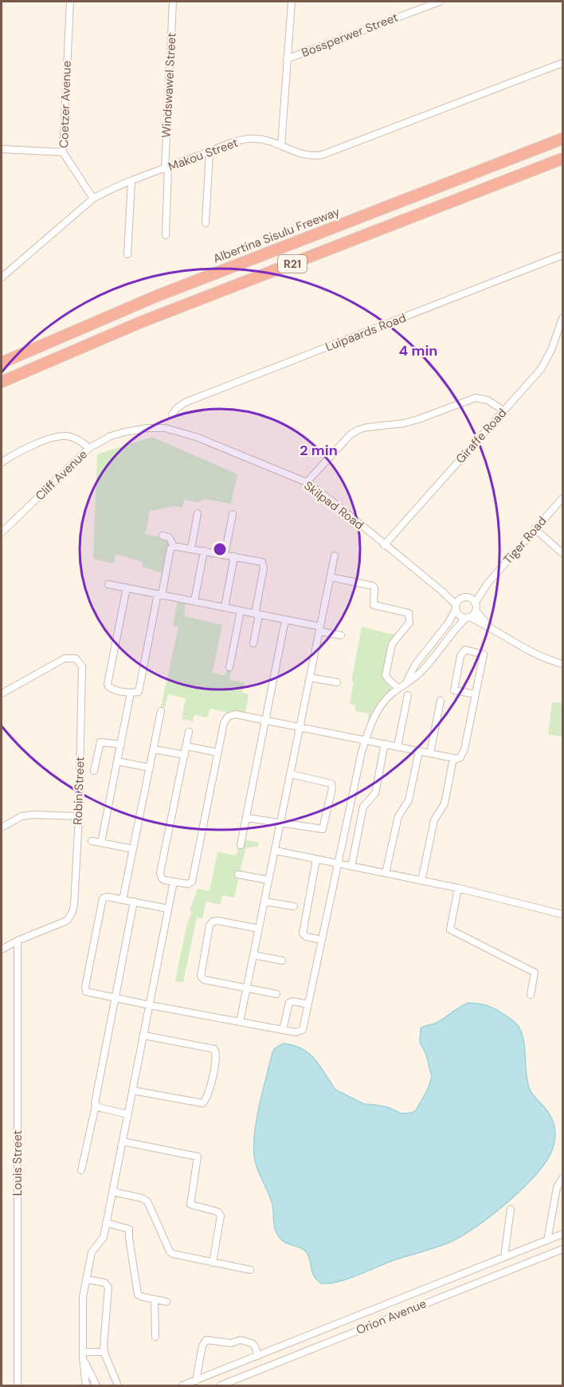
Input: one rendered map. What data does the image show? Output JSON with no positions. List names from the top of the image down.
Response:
{
  "streets": {
    "highway": ["Albertina Sisulu Freeway", "R21"],
    "street": [
      "Bossperwer Street",
      "Windswawel Street",
      "Coetzer Avenue",
      "Makou Street",
      "Luipaards Road",
      "Giraffe Road",
      "Cliff Avenue",
      "Skilpad Road",
      "Tiger Road",
      "Robin Street",
      "Louis Street",
      "Orion Avenue"
    ]
  },
  "crossings": [
    ["Windswawel Street", "Makou Street"],
    ["Coetzer Avenue", "Makou Street"],
    ["Giraffe Road", "Skilpad Road"],
    ["Cliff Avenue", "Skilpad Road"],
    ["Skilpad Road", "Tiger Road"],
    ["Robin Street", "Louis Street"]
  ],
  "rings": ["4 min", "2 min"]
}
